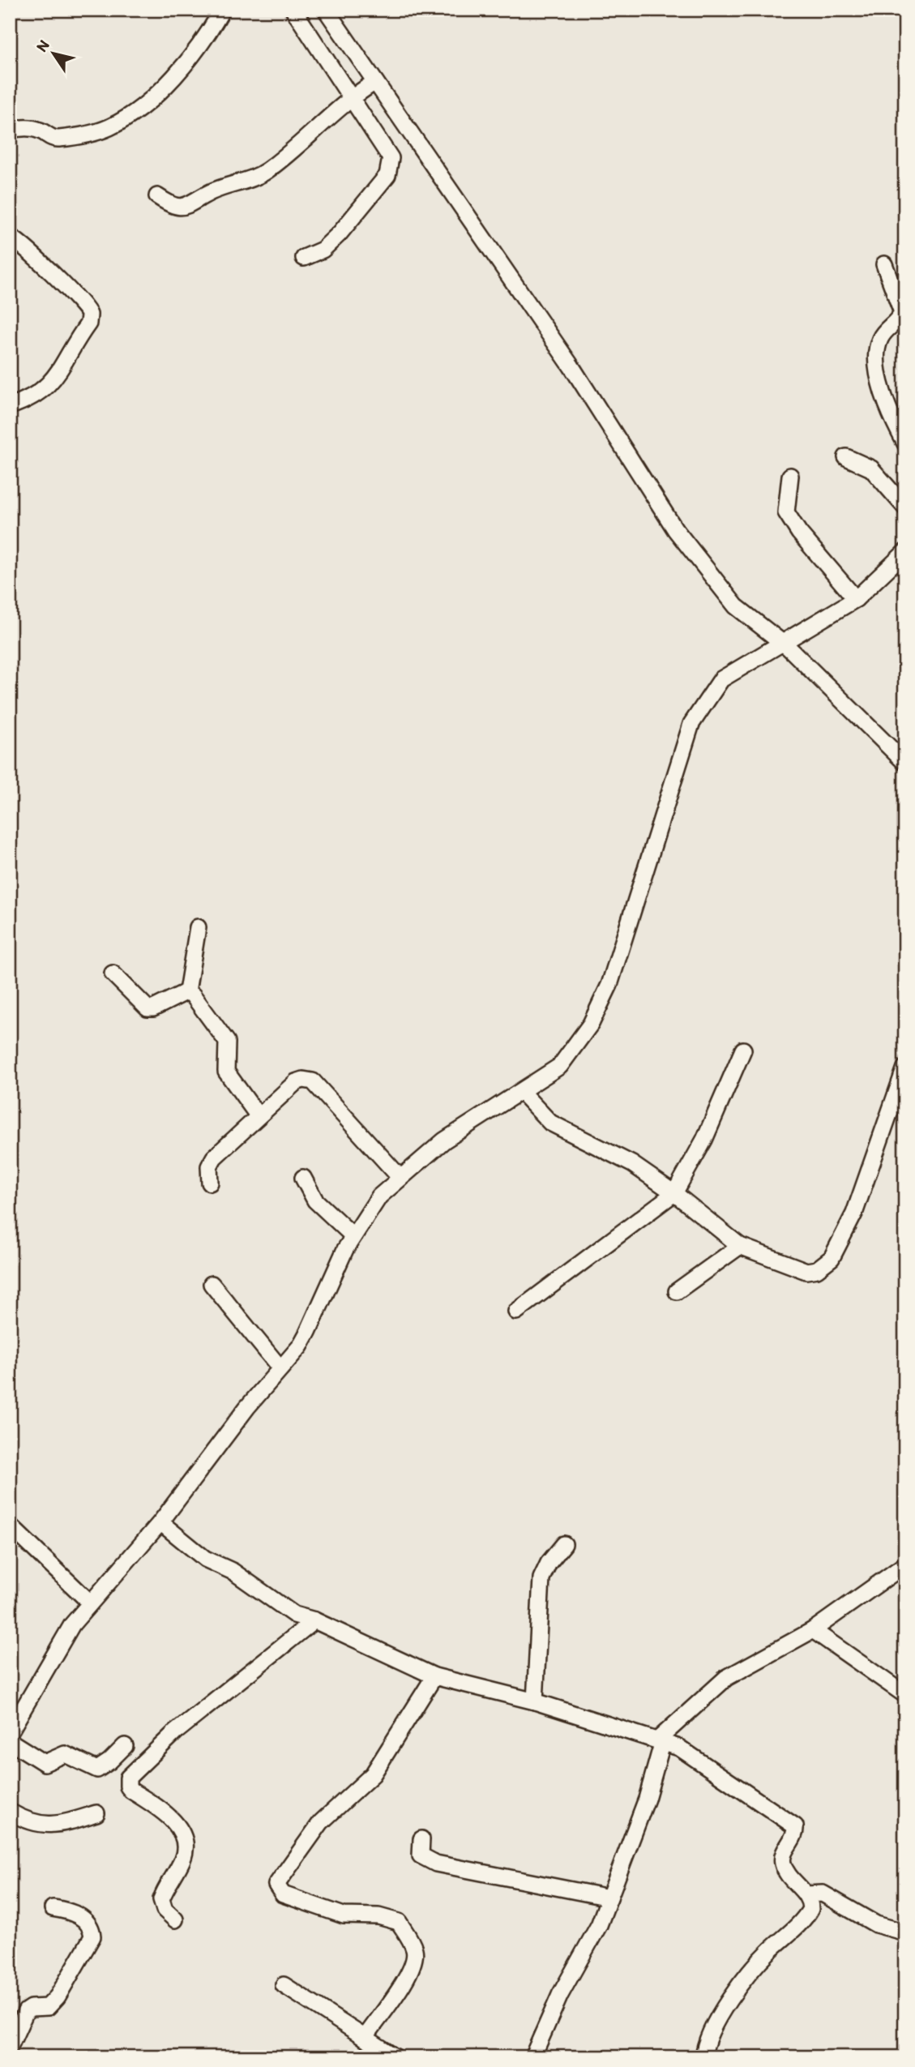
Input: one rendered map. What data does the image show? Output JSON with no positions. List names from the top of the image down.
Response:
{
  "north": "top left"
}
